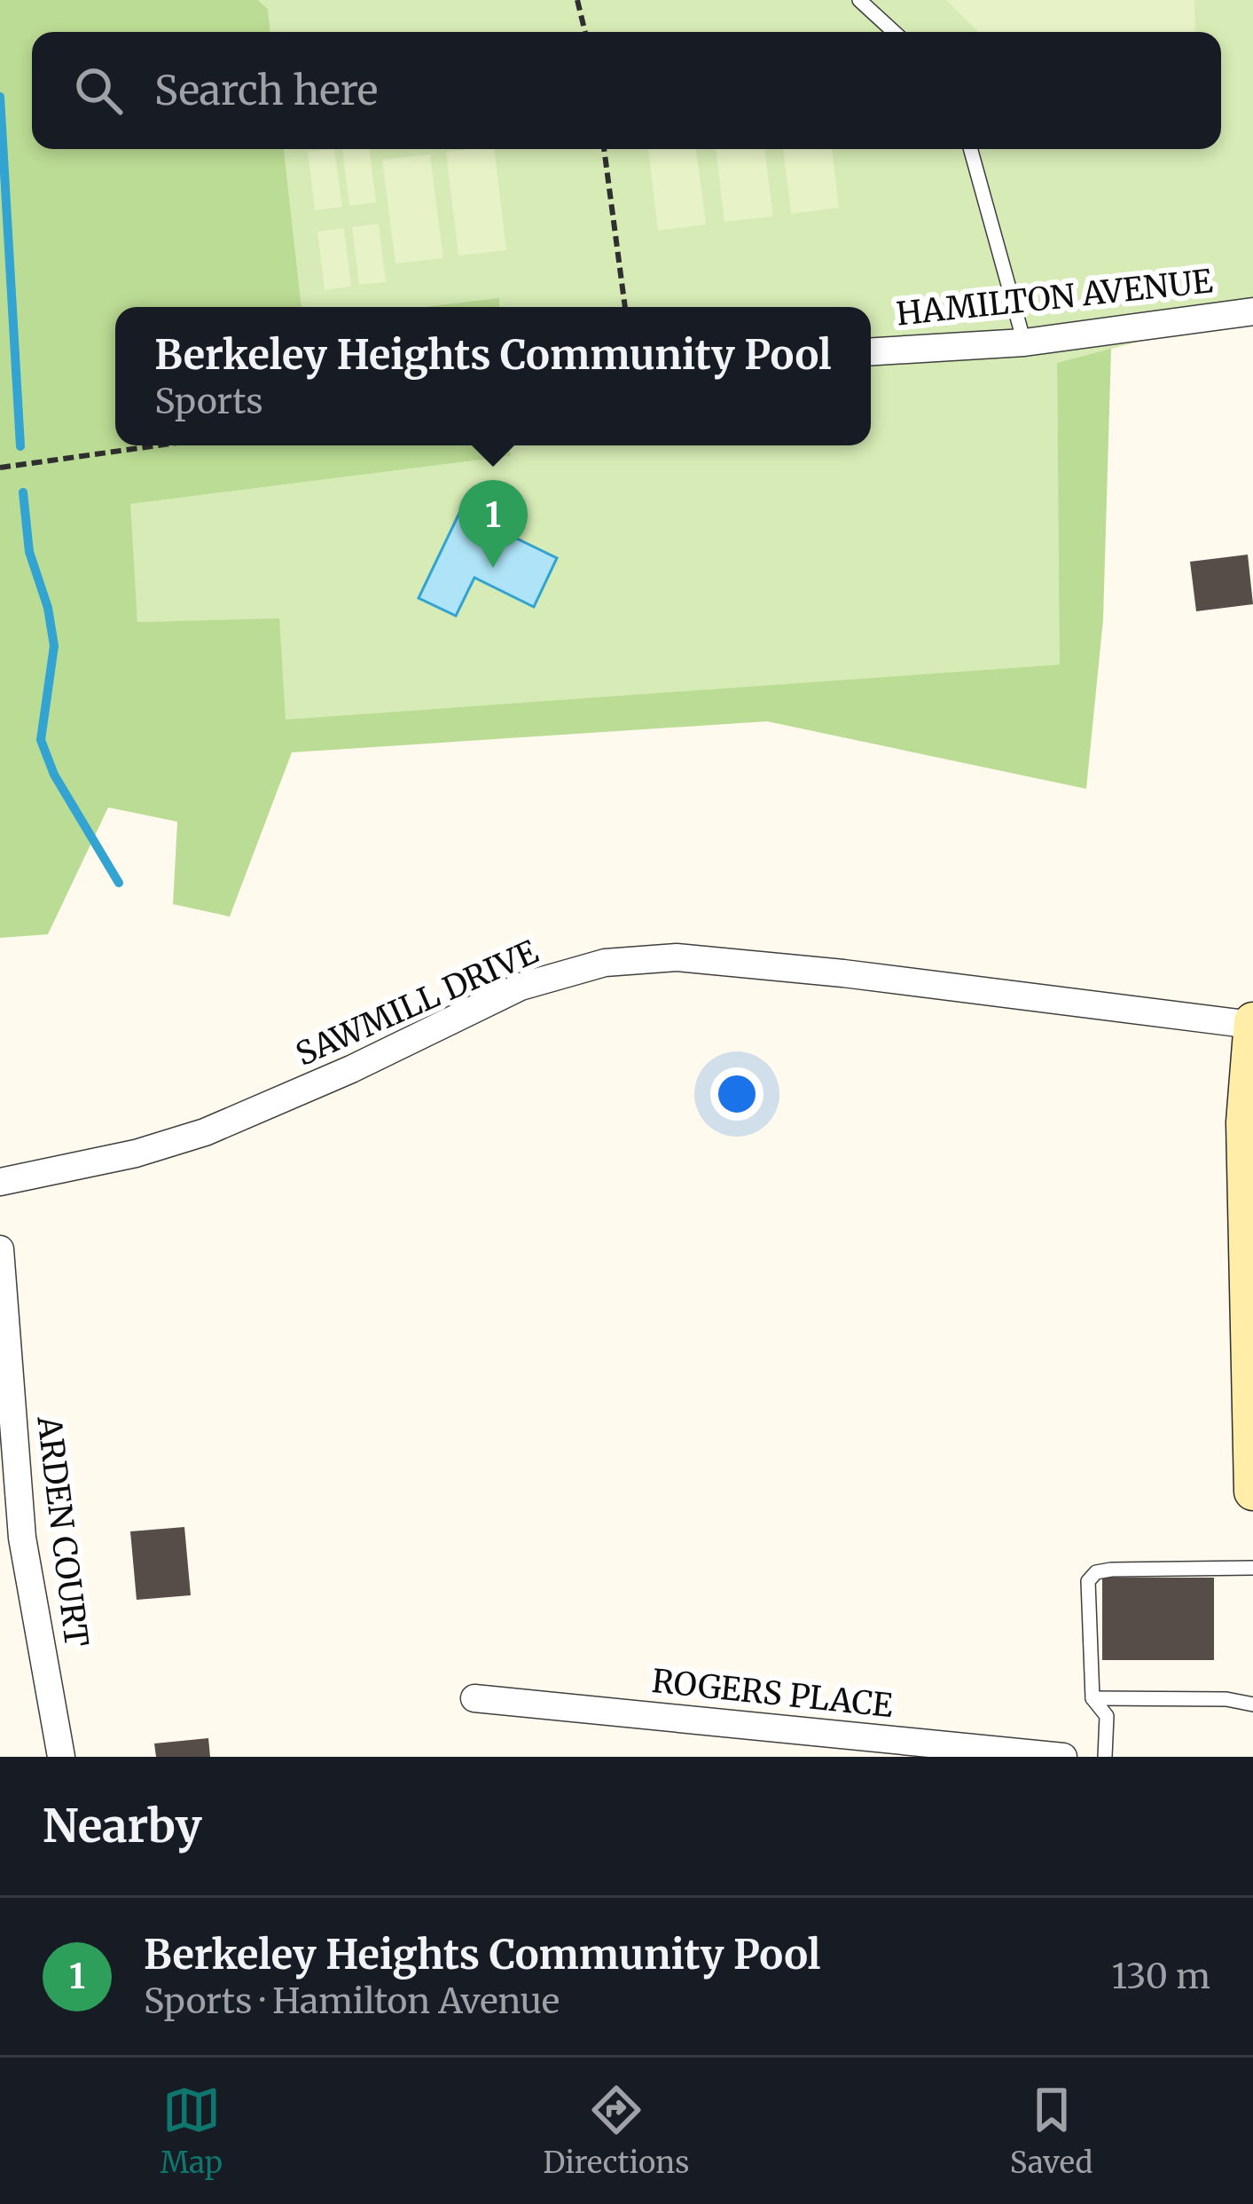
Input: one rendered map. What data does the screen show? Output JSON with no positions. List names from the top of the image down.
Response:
{
  "streets": {
    "street": [
      "HAMILTON AVENUE",
      "SAWMILL DRIVE",
      "ARDEN COURT",
      "ROGERS PLACE"
    ]
  },
  "page": {
    "search": "Search here",
    "popup": ["Berkeley Heights Community Pool", "Sports"],
    "pins": "1",
    "heading": "Nearby",
    "list": [
      {
        "mark": "1",
        "name": "Berkeley Heights Community Pool",
        "note": "Sports · Hamilton Avenue",
        "value": "130 m"
      }
    ],
    "nav": ["Map", "Directions", "Saved"]
  }
}
